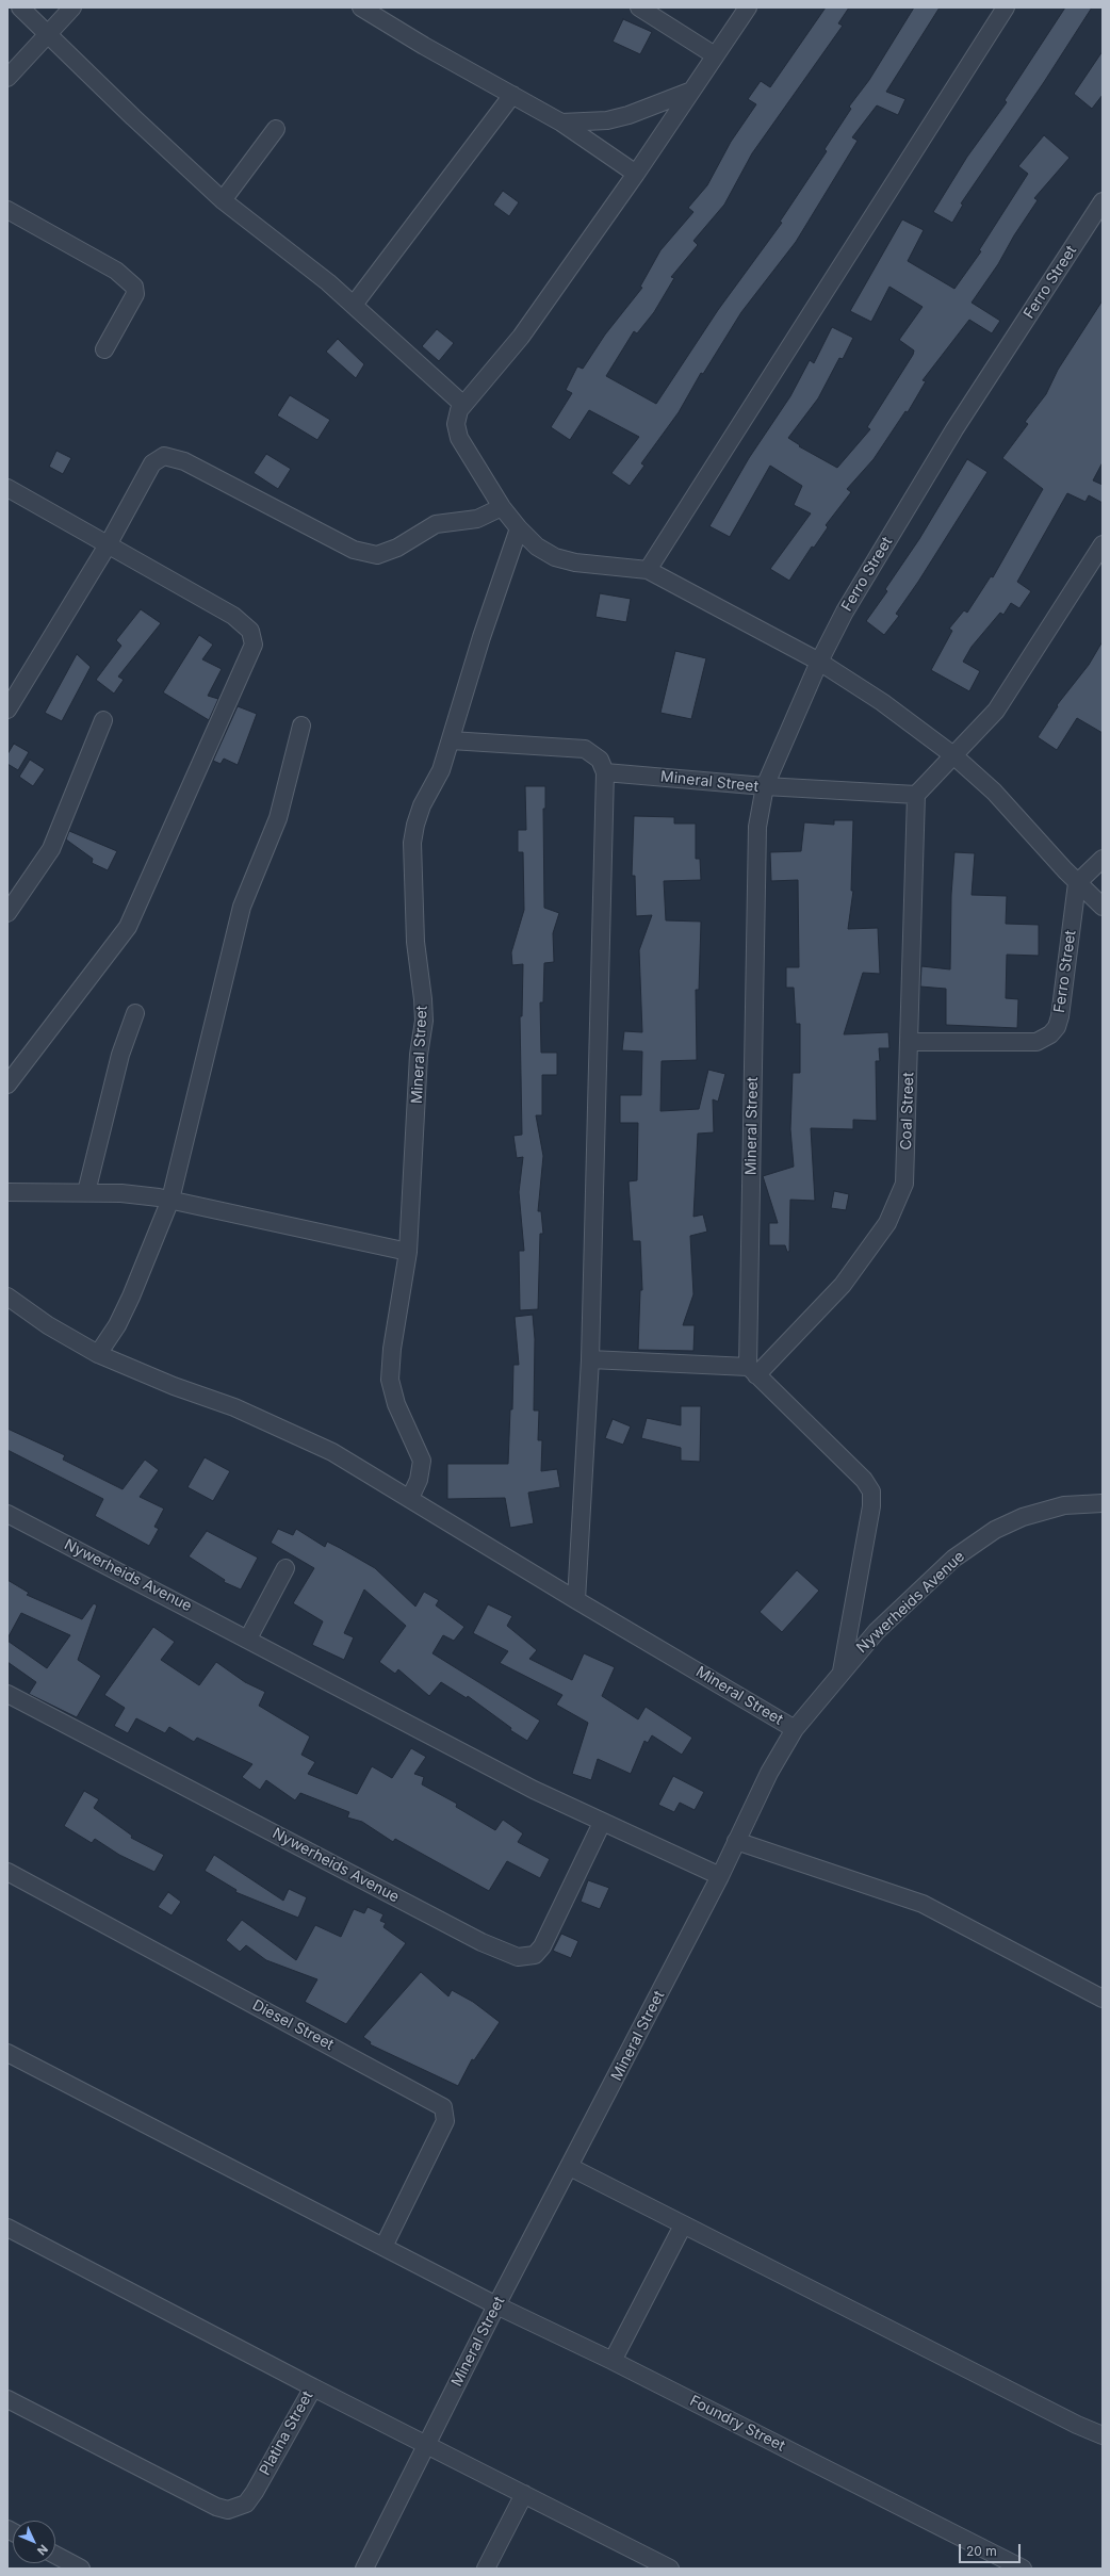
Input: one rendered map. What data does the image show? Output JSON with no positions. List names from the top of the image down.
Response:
{
  "streets": {
    "street": [
      "Ferro Street",
      "Mineral Street",
      "Coal Street",
      "Nywerheids Avenue",
      "Diesel Street",
      "Foundry Street",
      "Platina Street"
    ]
  },
  "crossings": [
    ["Ferro Street", "Mineral Street"],
    ["Ferro Street", "Coal Street"],
    ["Mineral Street", "Coal Street"],
    ["Mineral Street", "Nywerheids Avenue"],
    ["Mineral Street", "Foundry Street"]
  ],
  "scale_bar": "20 m",
  "north": "bottom right"
}
